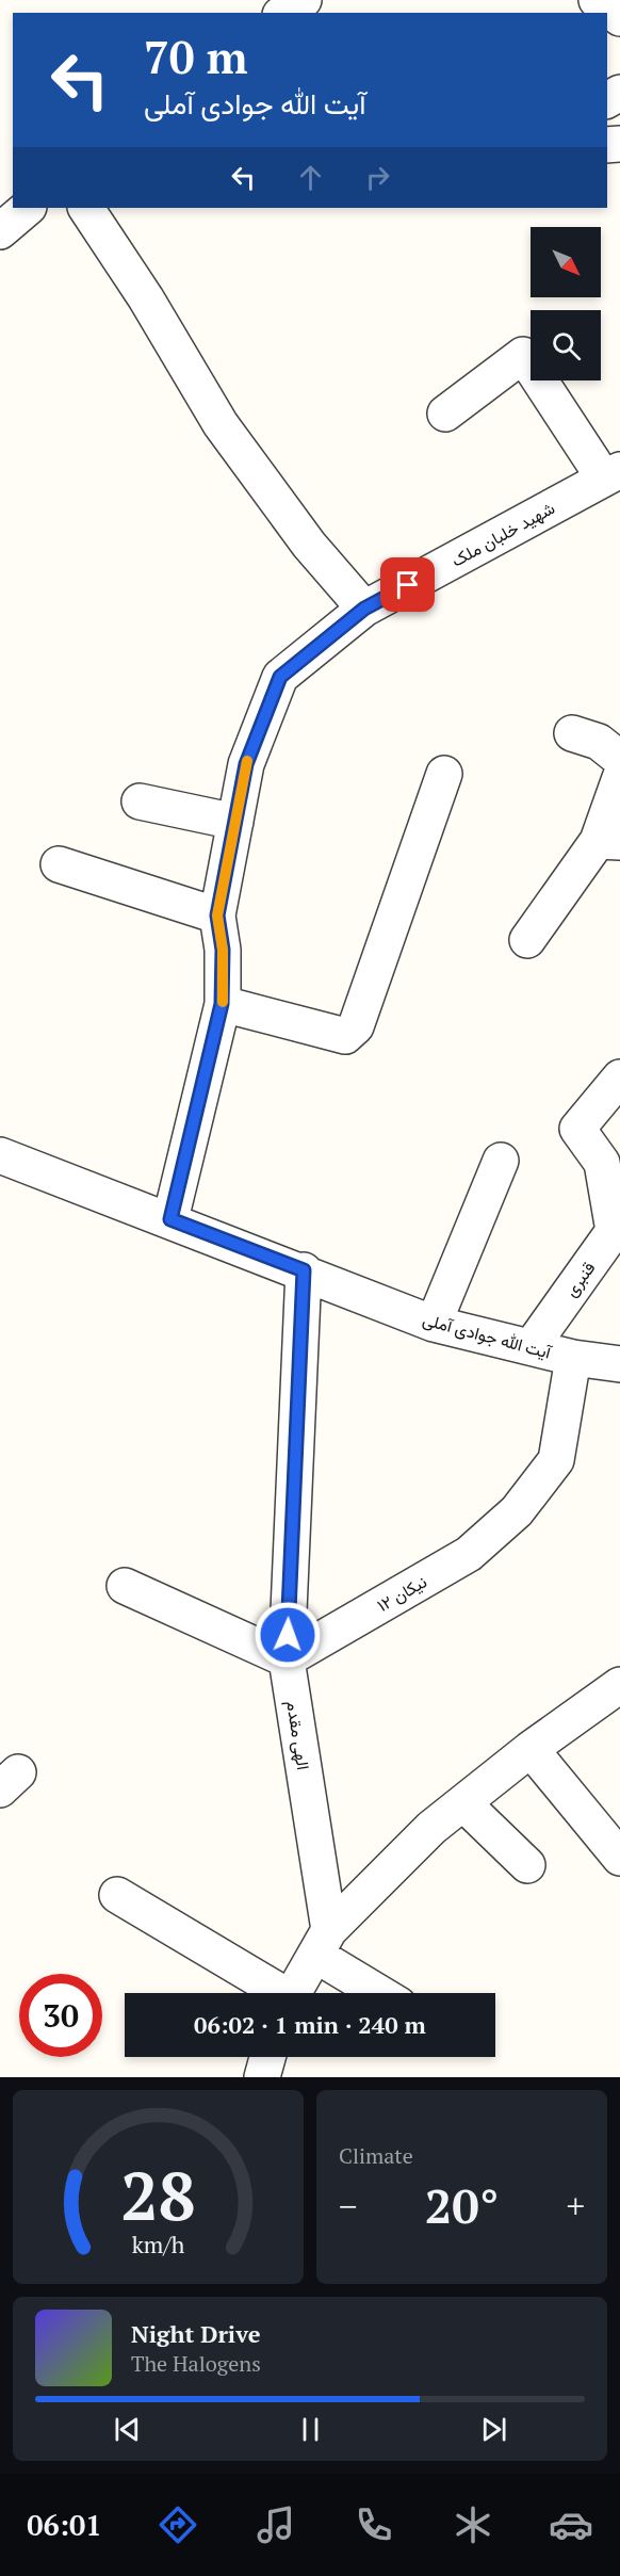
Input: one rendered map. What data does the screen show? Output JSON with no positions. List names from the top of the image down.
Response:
{
  "streets": {
    "street": [
      "شهید خلبان ملک",
      "قنبری",
      "آیت الله جوادی آملی",
      "نیکان ۱۲",
      "الهی مقدم"
    ]
  },
  "crossings": [
    ["شهید خلبان ملک", "آیت الله جوادی آملی"],
    ["قنبری", "آیت الله جوادی آملی"],
    ["آیت الله جوادی آملی", "نیکان ۱۲"],
    ["آیت الله جوادی آملی", "الهی مقدم"],
    ["نیکان ۱۲", "الهی مقدم"]
  ],
  "north": "bottom right",
  "page": {
    "turn": ["70 m", "آیت الله جوادی آملی"],
    "limit": "30",
    "trip": "06:02 · 1 min · 240 m",
    "tile": "Climate",
    "heat": ["−", "20°", "+"],
    "song": ["Night Drive", "The Halogens"],
    "tabs": "06:01",
    "gauge": ["28", "km/h"]
  }
}
